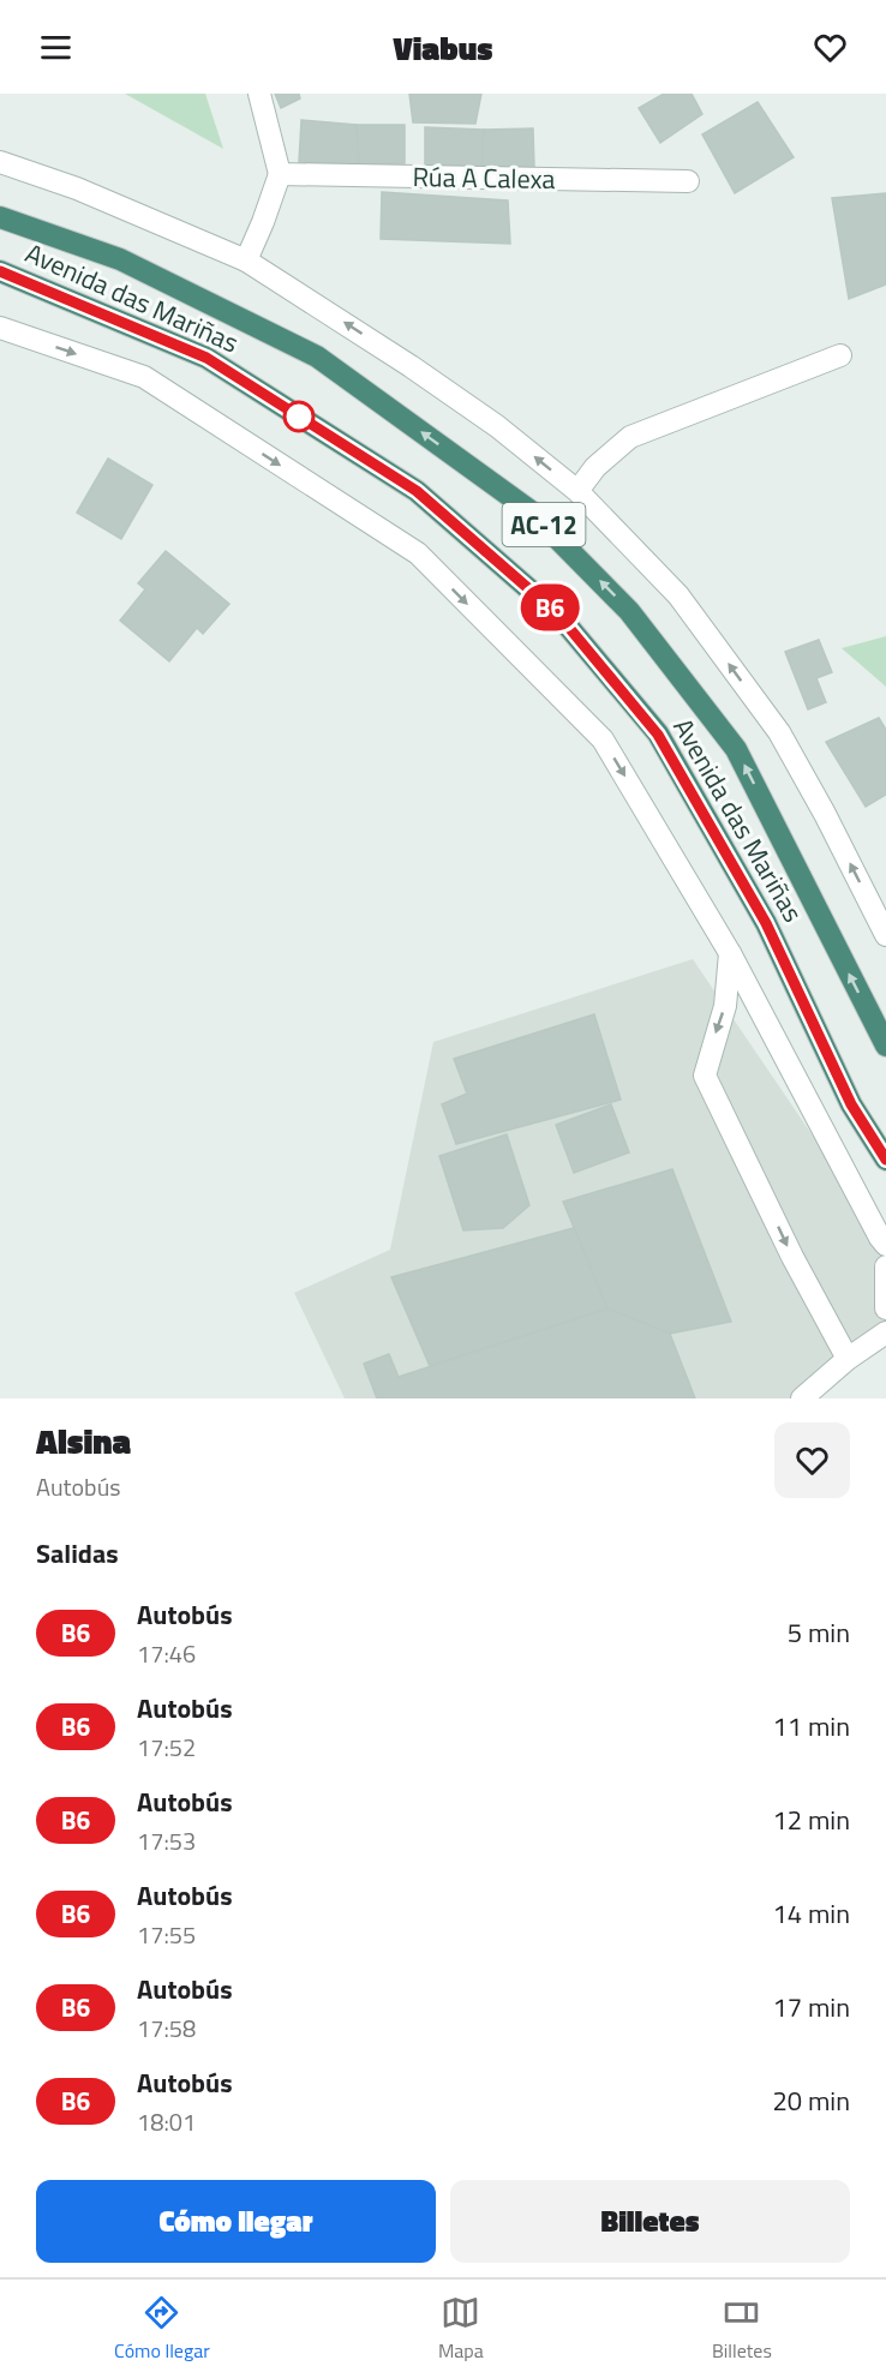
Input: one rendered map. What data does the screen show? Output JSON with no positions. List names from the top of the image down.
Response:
{
  "streets": {
    "highway": ["Avenida das Mariñas", "AC-12"],
    "street": ["Rúa A Calexa"]
  },
  "lines": ["bus line B6"],
  "page": {
    "header": "Viabus",
    "on_map": "B6",
    "heading": [
      ["Alsina", "Autobús"],
      "Salidas"
    ],
    "list": [
      {
        "mark": "B6",
        "name": "Autobús",
        "note": "17:46",
        "value": "5 min"
      },
      {
        "mark": "B6",
        "name": "Autobús",
        "note": "17:52",
        "value": "11 min"
      },
      {
        "mark": "B6",
        "name": "Autobús",
        "note": "17:53",
        "value": "12 min"
      },
      {
        "mark": "B6",
        "name": "Autobús",
        "note": "17:55",
        "value": "14 min"
      },
      {
        "mark": "B6",
        "name": "Autobús",
        "note": "17:58",
        "value": "17 min"
      },
      {
        "mark": "B6",
        "name": "Autobús",
        "note": "18:01",
        "value": "20 min"
      }
    ],
    "buttons": ["Cómo llegar", "Billetes"],
    "tabs": ["Cómo llegar", "Mapa", "Billetes"]
  }
}
